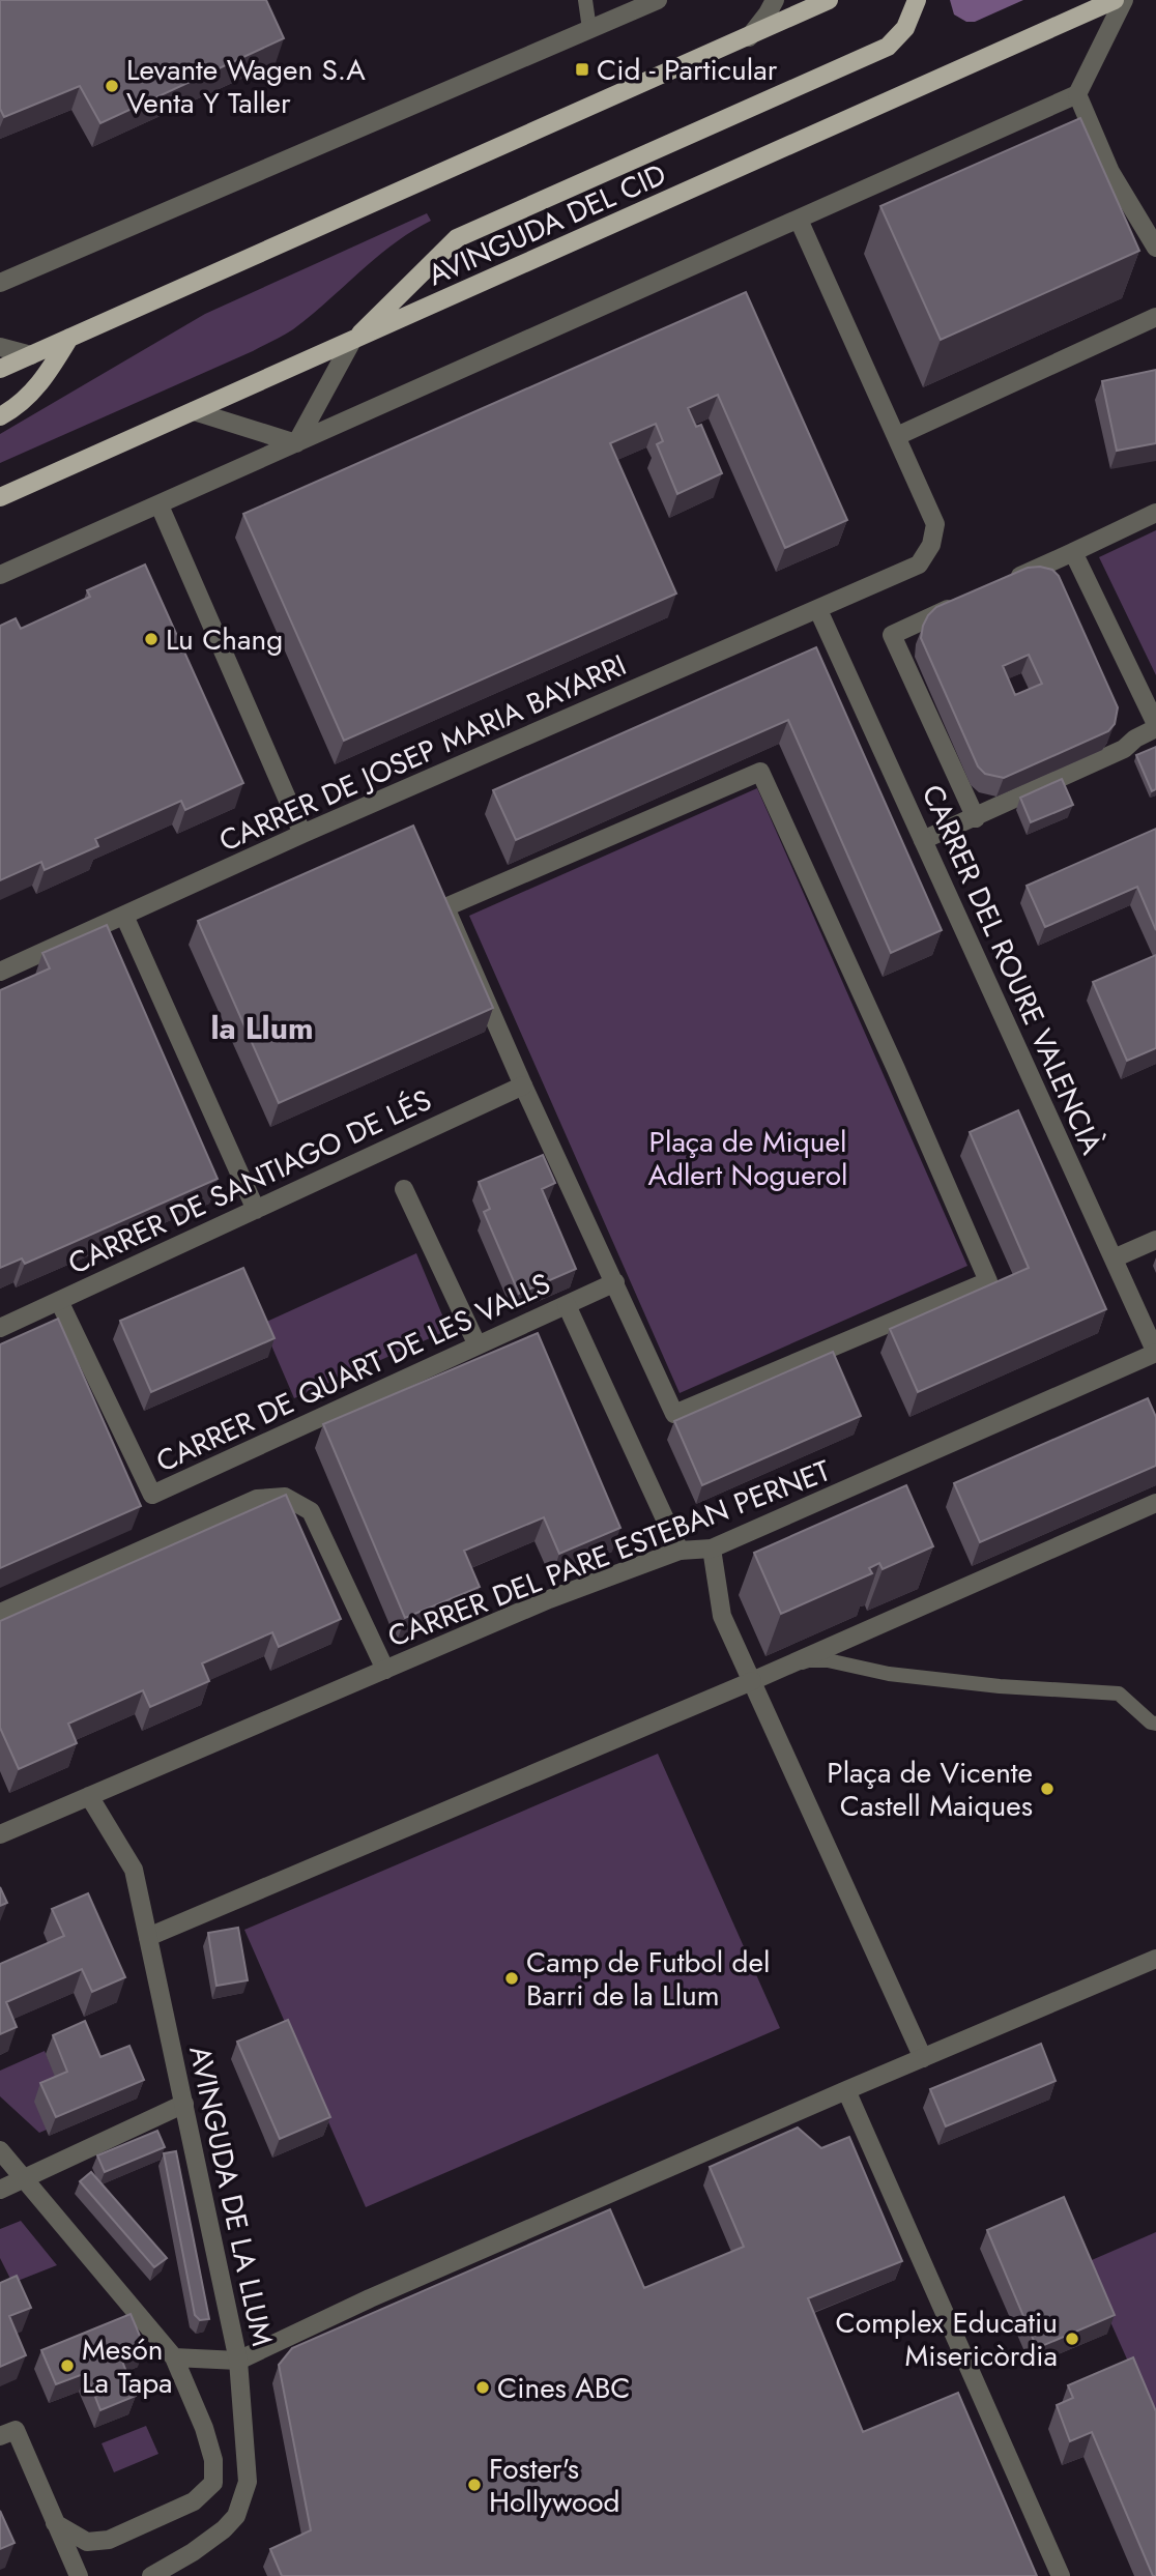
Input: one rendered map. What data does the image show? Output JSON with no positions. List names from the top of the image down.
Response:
{
  "streets": {
    "main road": ["AVINGUDA DEL CID"],
    "street": [
      "CARRER DE JOSEP MARIA BAYARRI",
      "CARRER DEL ROURE VALENCIÀ",
      "CARRER DE SANTIAGO DE LÉS",
      "CARRER DE QUART DE LES VALLS",
      "CARRER DEL PARE ESTEBAN PERNET",
      "AVINGUDA DE LA LLUM"
    ]
  },
  "crossings": [
    ["CARRER DE JOSEP MARIA BAYARRI", "CARRER DEL ROURE VALENCIÀ"],
    ["CARRER DEL ROURE VALENCIÀ", "CARRER DEL PARE ESTEBAN PERNET"],
    ["CARRER DE SANTIAGO DE LÉS", "CARRER DE QUART DE LES VALLS"],
    ["CARRER DEL PARE ESTEBAN PERNET", "AVINGUDA DE LA LLUM"]
  ],
  "districts": ["la Llum"],
  "parks": ["Plaça de Miquel Adlert Noguerol"],
  "places": {
    "transit": ["Cid - Particular"],
    "other": [
      "Levante Wagen S.A Venta Y Taller",
      "Lu Chang",
      "Plaça de Vicente Castell Maiques",
      "Camp de Futbol del Barri de la Llum",
      "Complex Educatiu Misericòrdia",
      "Mesón La Tapa",
      "Cines ABC",
      "Foster's Hollywood"
    ]
  }
}
